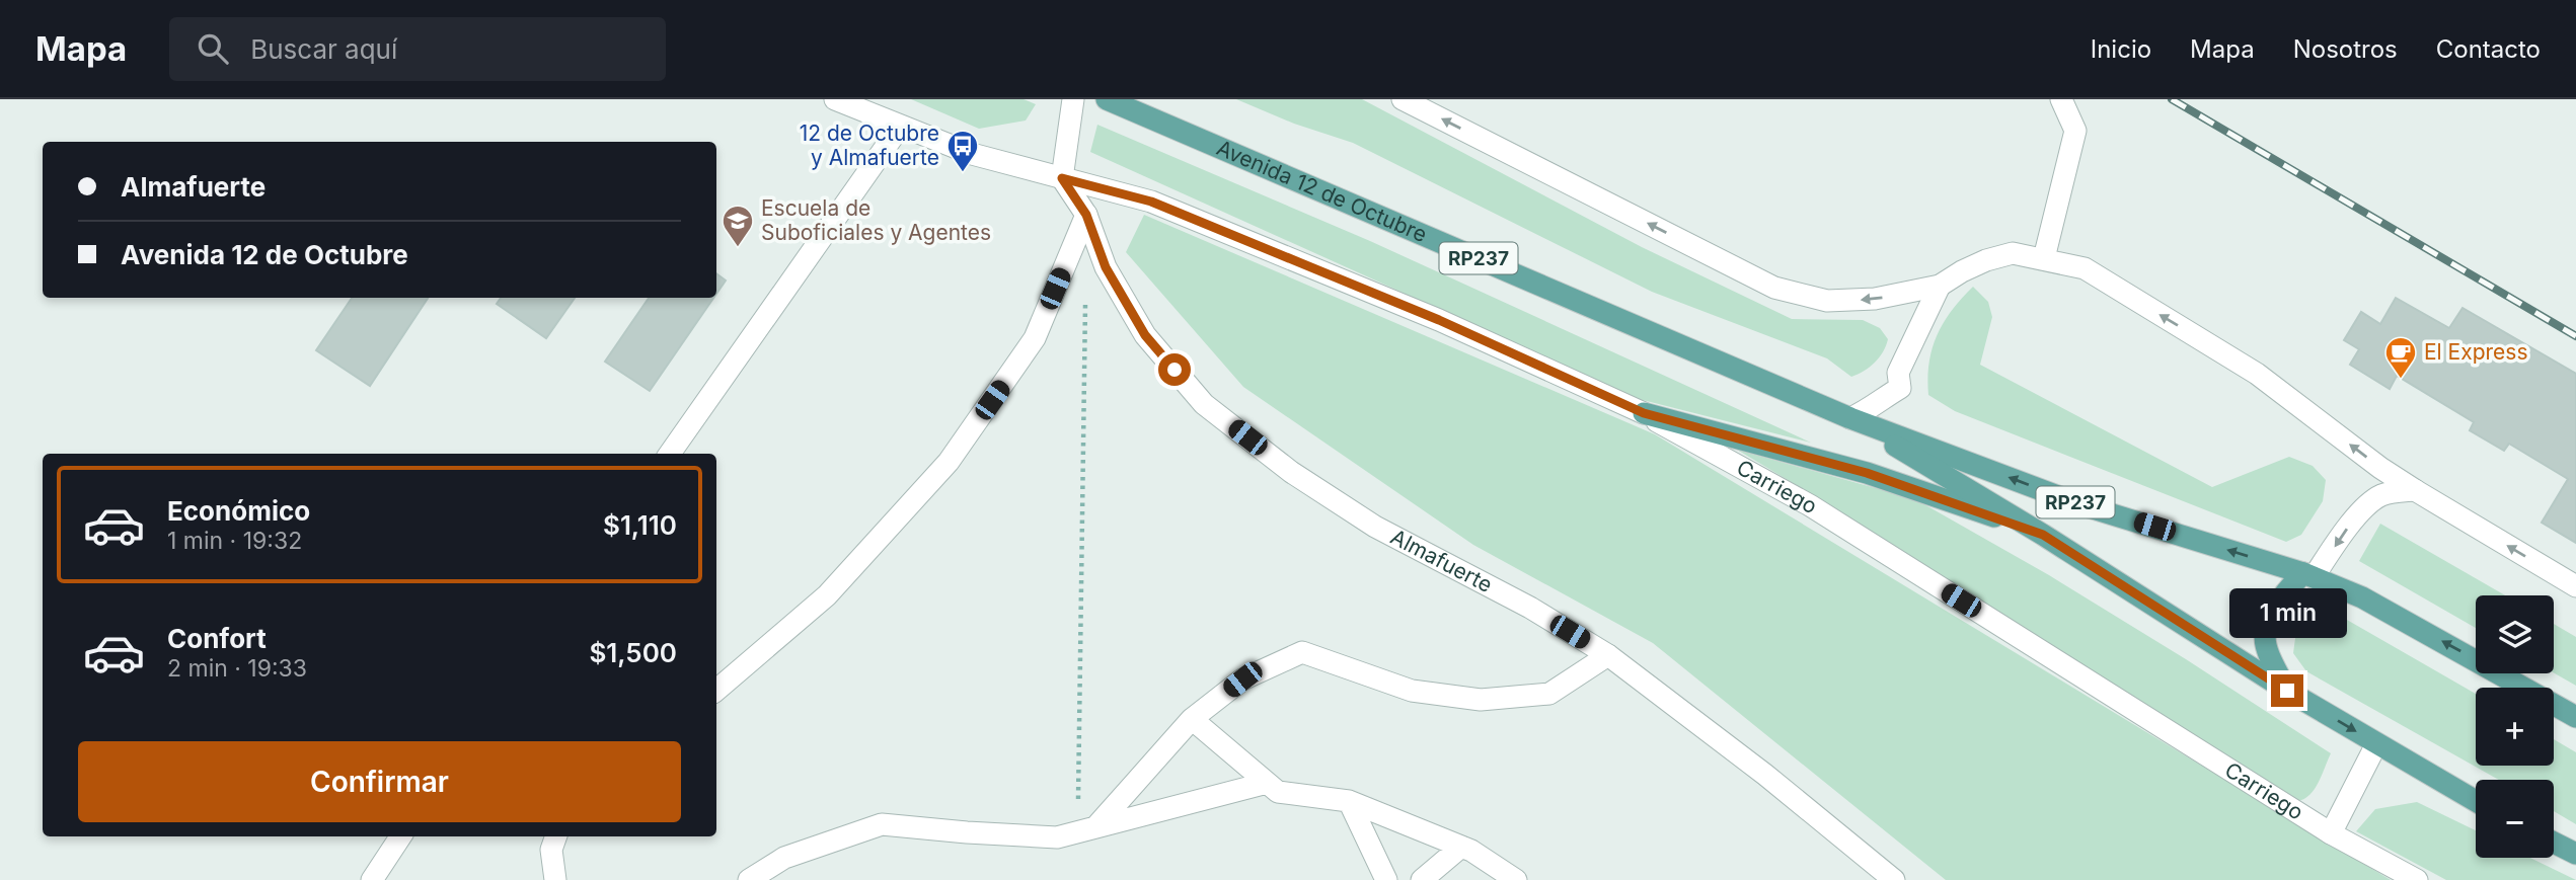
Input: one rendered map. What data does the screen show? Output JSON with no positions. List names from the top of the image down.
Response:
{
  "streets": {
    "main road": ["Avenida 12 de Octubre", "RP237"],
    "street": ["Carriego", "Almafuerte"]
  },
  "crossings": [
    ["Carriego", "Almafuerte"]
  ],
  "places": {
    "bus stop": ["12 de Octubre y Almafuerte"],
    "school or university": ["Escuela de Suboficiales y Agentes"],
    "cafe": ["El Express"]
  },
  "page": {
    "header": "Mapa",
    "search": "Buscar aquí",
    "nav": [
      "Inicio",
      "Mapa",
      "Nosotros",
      "Contacto"
    ],
    "banner": ["Almafuerte", "Avenida 12 de Octubre"],
    "list": [
      {
        "name": "Económico",
        "note": "1 min · 19:32",
        "value": "$1,110"
      },
      {
        "name": "Confort",
        "note": "2 min · 19:33",
        "value": "$1,500"
      }
    ],
    "bubble": "1 min",
    "map_buttons": ["+", "−"],
    "buttons": "Confirmar"
  }
}
